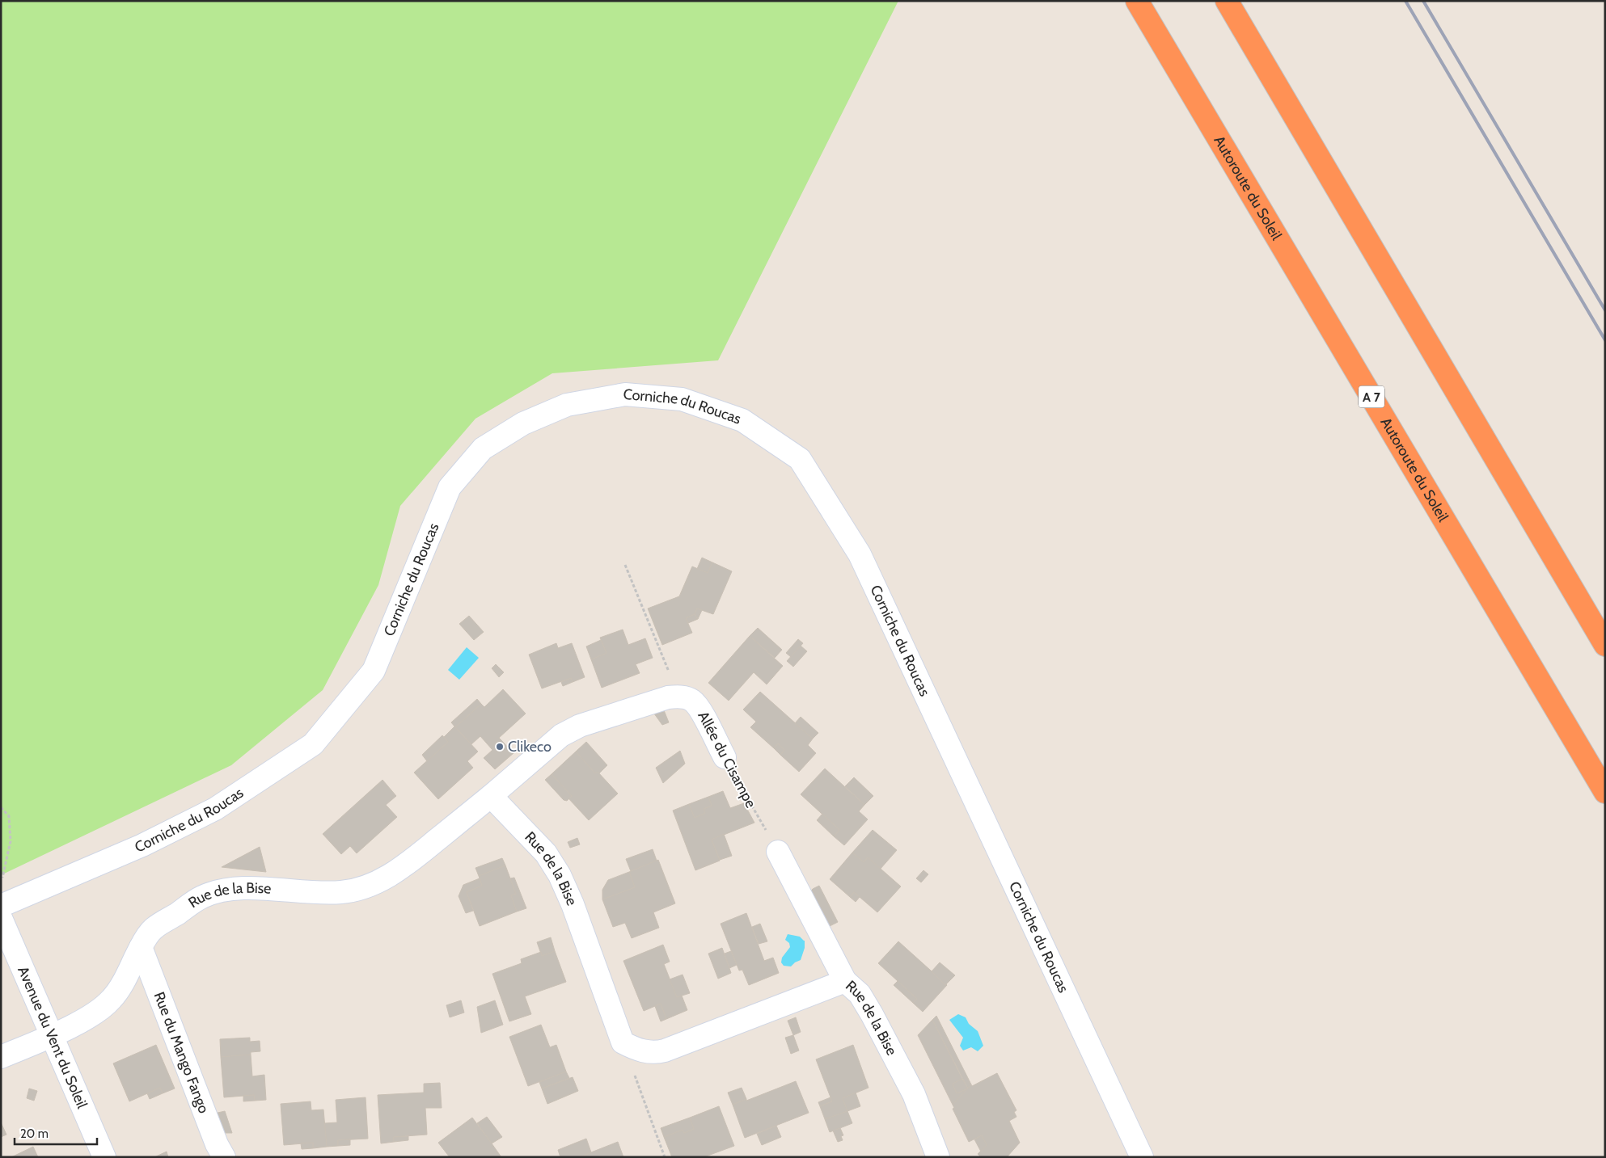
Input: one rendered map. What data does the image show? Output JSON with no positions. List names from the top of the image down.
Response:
{
  "streets": {
    "highway": ["Autoroute du Soleil", "A 7"],
    "street": [
      "Corniche du Roucas",
      "Allée du Cisampe",
      "Rue de la Bise",
      "Avenue du Vent du Soleil",
      "Rue du Mango Fango"
    ]
  },
  "crossings": [
    ["Rue de la Bise", "Avenue du Vent du Soleil"],
    ["Rue de la Bise", "Rue du Mango Fango"]
  ],
  "places": ["Clikeco"],
  "scale_bar": "20 m"
}
